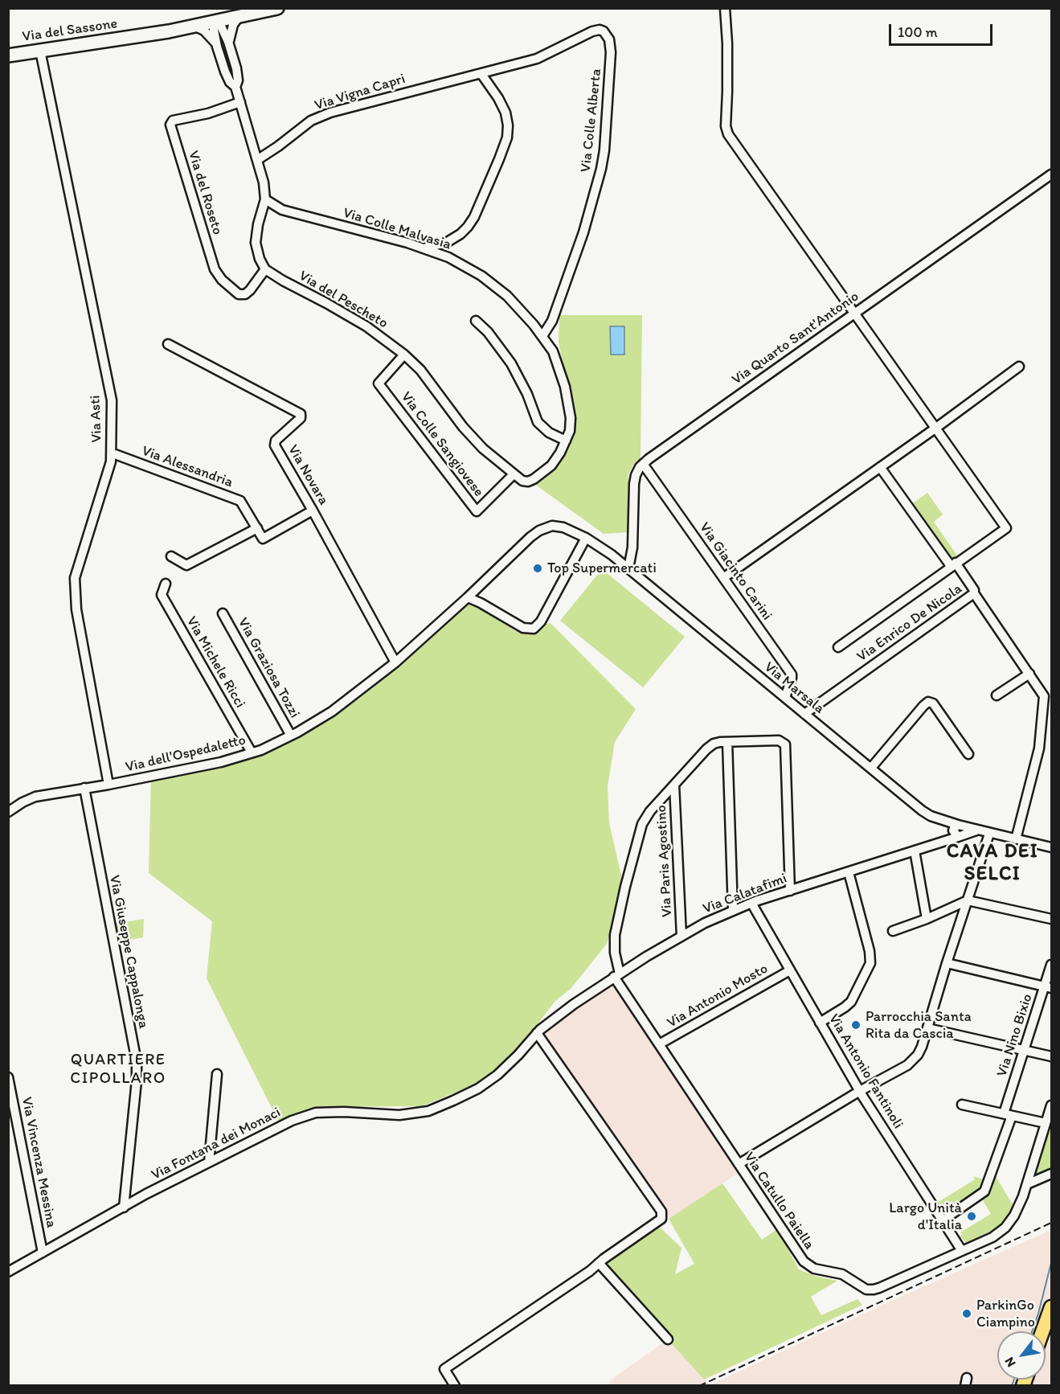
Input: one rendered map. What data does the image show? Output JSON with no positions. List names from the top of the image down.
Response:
{
  "streets": {
    "main road": ["Via del Sassone"],
    "street": [
      "Via Vigna Capri",
      "Via Colle Alberta",
      "Via del Roseto",
      "Via Colle Malvasia",
      "Via del Pescheto",
      "Via Quarto Sant'Antonio",
      "Via Asti",
      "Via Colle Sangiovese",
      "Via Alessandria",
      "Via Novara",
      "Via Giacinto Carini",
      "Via Enrico De Nicola",
      "Via Michele Ricci",
      "Via Graziosa Tozzi",
      "Via Marsala",
      "Via dell'Ospedaletto",
      "Via Paris Agostino",
      "Via Calatafimi",
      "Via Giuseppe Cappalonga",
      "Via Antonio Mosto",
      "Via Nino Bixio",
      "Via Antonio Fantinoli",
      "Via Fontana dei Monaci",
      "Via Vincenza Messina",
      "Via Catullo Paiella"
    ]
  },
  "crossings": [
    ["Via del Sassone", "Via Asti"],
    ["Via Vigna Capri", "Via Colle Alberta"],
    ["Via Colle Alberta", "Via Colle Malvasia"],
    ["Via del Roseto", "Via del Pescheto"],
    ["Via Colle Malvasia", "Via del Pescheto"],
    ["Via Colle Malvasia", "Via Colle Sangiovese"],
    ["Via del Pescheto", "Via Colle Sangiovese"],
    ["Via Quarto Sant'Antonio", "Via Giacinto Carini"],
    ["Via Asti", "Via Alessandria"],
    ["Via Asti", "Via dell'Ospedaletto"],
    ["Via Novara", "Via dell'Ospedaletto"],
    ["Via Giacinto Carini", "Via Marsala"],
    ["Via Enrico De Nicola", "Via Marsala"],
    ["Via Michele Ricci", "Via dell'Ospedaletto"],
    ["Via Graziosa Tozzi", "Via dell'Ospedaletto"],
    ["Via Marsala", "Via dell'Ospedaletto"],
    ["Via Marsala", "Via Calatafimi"],
    ["Via dell'Ospedaletto", "Via Giuseppe Cappalonga"],
    ["Via Paris Agostino", "Via Calatafimi"],
    ["Via Paris Agostino", "Via Catullo Paiella"],
    ["Via Calatafimi", "Via Antonio Fantinoli"],
    ["Via Calatafimi", "Via Fontana dei Monaci"],
    ["Via Calatafimi", "Via Catullo Paiella"],
    ["Via Giuseppe Cappalonga", "Via Fontana dei Monaci"],
    ["Via Antonio Mosto", "Via Antonio Fantinoli"],
    ["Via Antonio Mosto", "Via Catullo Paiella"],
    ["Via Nino Bixio", "Via Antonio Fantinoli"],
    ["Via Antonio Fantinoli", "Via Catullo Paiella"],
    ["Via Fontana dei Monaci", "Via Vincenza Messina"]
  ],
  "districts": ["CAVA DEI SELCI", "QUARTIERE CIPOLLARO"],
  "places": [
    "Top Supermercati",
    "Parrocchia Santa Rita da Cascia",
    "Largo Unità d'Italia",
    "ParkinGo Ciampino"
  ],
  "scale_bar": "100 m",
  "north": "bottom left"
}
